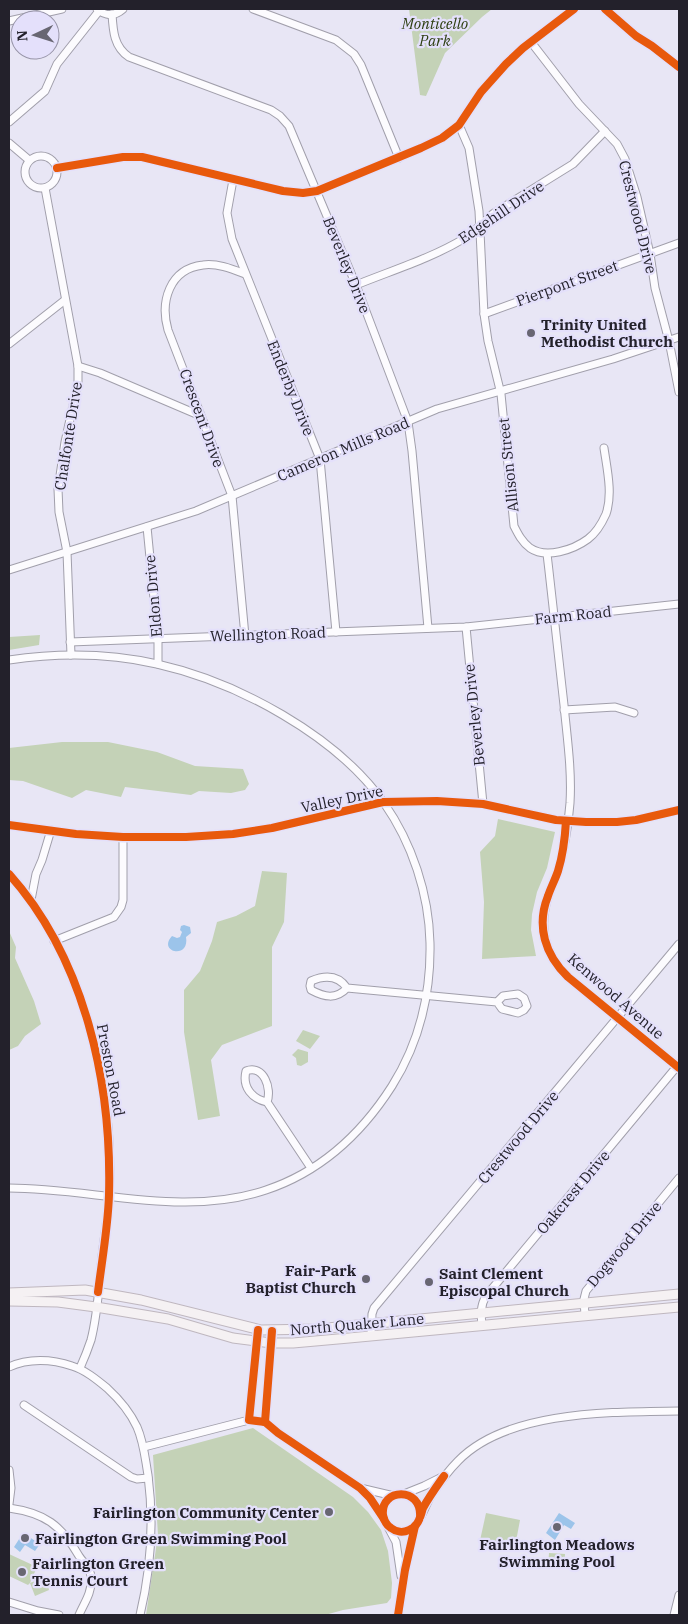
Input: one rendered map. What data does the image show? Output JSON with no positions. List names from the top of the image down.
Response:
{
  "streets": {
    "main road": ["North Quaker Lane"],
    "street": [
      "Edgehill Drive",
      "Crestwood Drive",
      "Beverley Drive",
      "Pierpont Street",
      "Enderby Drive",
      "Crescent Drive",
      "Chalfonte Drive",
      "Cameron Mills Road",
      "Allison Street",
      "Eldon Drive",
      "Farm Road",
      "Wellington Road",
      "Valley Drive",
      "Kenwood Avenue",
      "Preston Road",
      "Oakcrest Drive",
      "Dogwood Drive"
    ]
  },
  "crossings": [
    ["Edgehill Drive", "Crestwood Drive"],
    ["Edgehill Drive", "Beverley Drive"],
    ["Edgehill Drive", "Allison Street"],
    ["Crestwood Drive", "Pierpont Street"],
    ["Crestwood Drive", "Cameron Mills Road"],
    ["Crestwood Drive", "Kenwood Avenue"],
    ["Crestwood Drive", "North Quaker Lane"],
    ["Beverley Drive", "Cameron Mills Road"],
    ["Beverley Drive", "Farm Road"],
    ["Beverley Drive", "Wellington Road"],
    ["Beverley Drive", "Valley Drive"],
    ["Pierpont Street", "Allison Street"],
    ["Enderby Drive", "Crescent Drive"],
    ["Enderby Drive", "Cameron Mills Road"],
    ["Enderby Drive", "Wellington Road"],
    ["Crescent Drive", "Cameron Mills Road"],
    ["Crescent Drive", "Wellington Road"],
    ["Chalfonte Drive", "Cameron Mills Road"],
    ["Chalfonte Drive", "Wellington Road"],
    ["Cameron Mills Road", "Allison Street"],
    ["Cameron Mills Road", "Eldon Drive"],
    ["Eldon Drive", "Wellington Road"],
    ["Farm Road", "Wellington Road"],
    ["Valley Drive", "Kenwood Avenue"],
    ["Kenwood Avenue", "Oakcrest Drive"],
    ["Preston Road", "North Quaker Lane"],
    ["Oakcrest Drive", "North Quaker Lane"],
    ["Dogwood Drive", "North Quaker Lane"]
  ],
  "parks": ["Monticello Park"],
  "places": [
    "Trinity United Methodist Church",
    "Fair-Park Baptist Church",
    "Saint Clement Episcopal Church",
    "Fairlington Community Center",
    "Fairlington Meadows Swimming Pool",
    "Fairlington Green Swimming Pool",
    "Fairlington Green Tennis Court"
  ],
  "north": "left"
}
